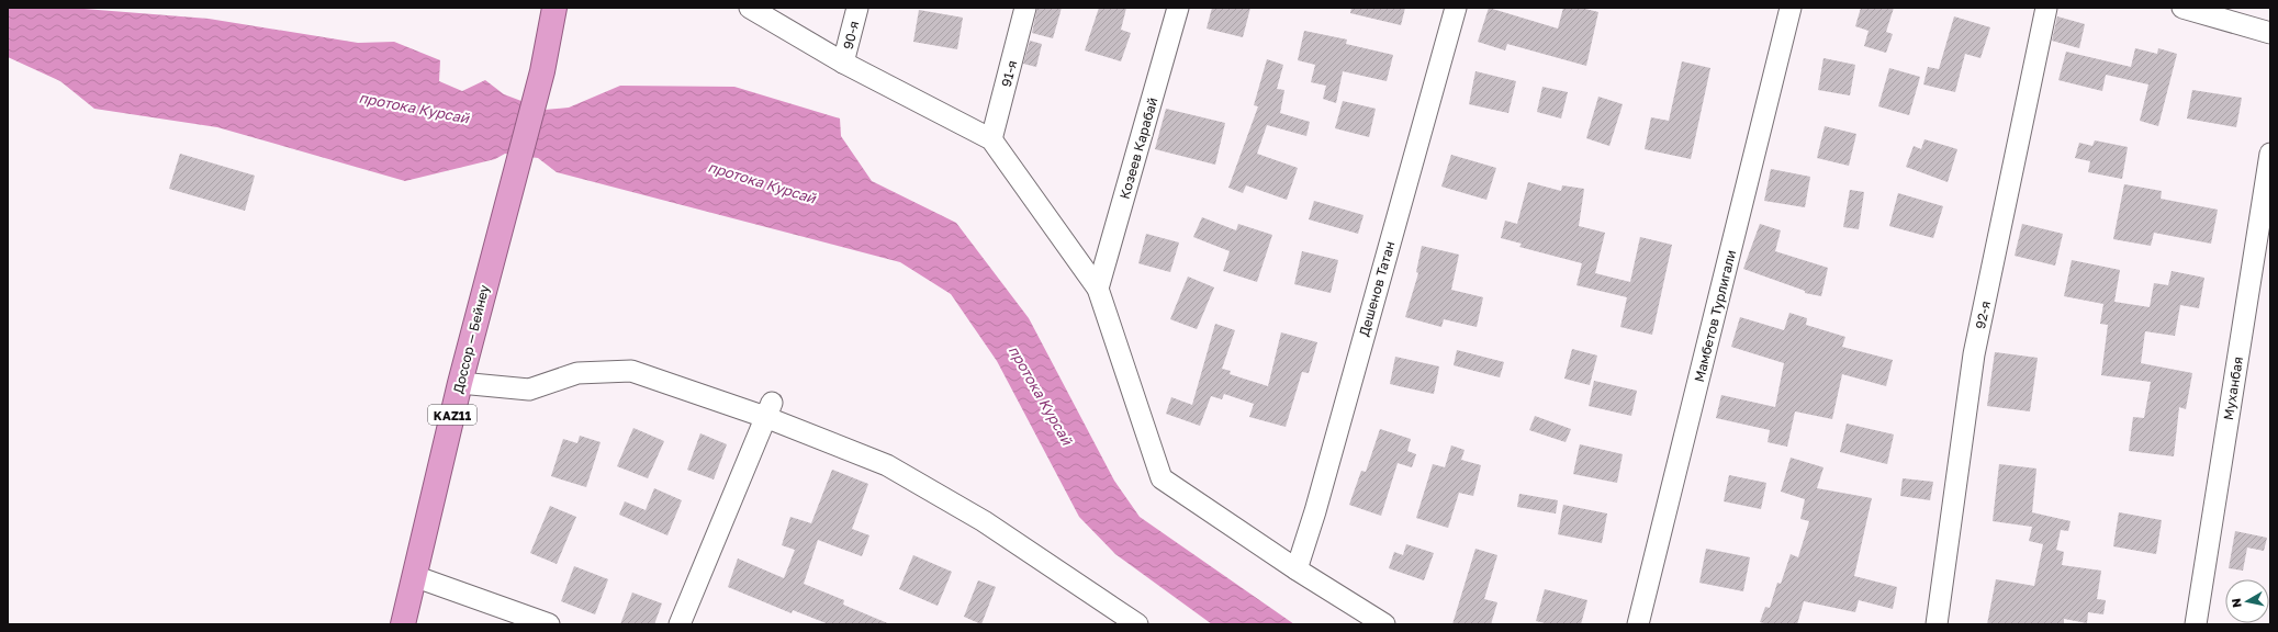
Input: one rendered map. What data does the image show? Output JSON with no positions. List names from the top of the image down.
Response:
{
  "streets": {
    "highway": ["Доссор — Бейнеу", "KAZ11"],
    "street": [
      "90-я",
      "91-я",
      "Козеев Карабай",
      "Дешенов Татан",
      "92-я",
      "Мамбетов Турлигали",
      "Муханбая"
    ]
  },
  "water": ["протока Курсай"],
  "north": "left"
}
